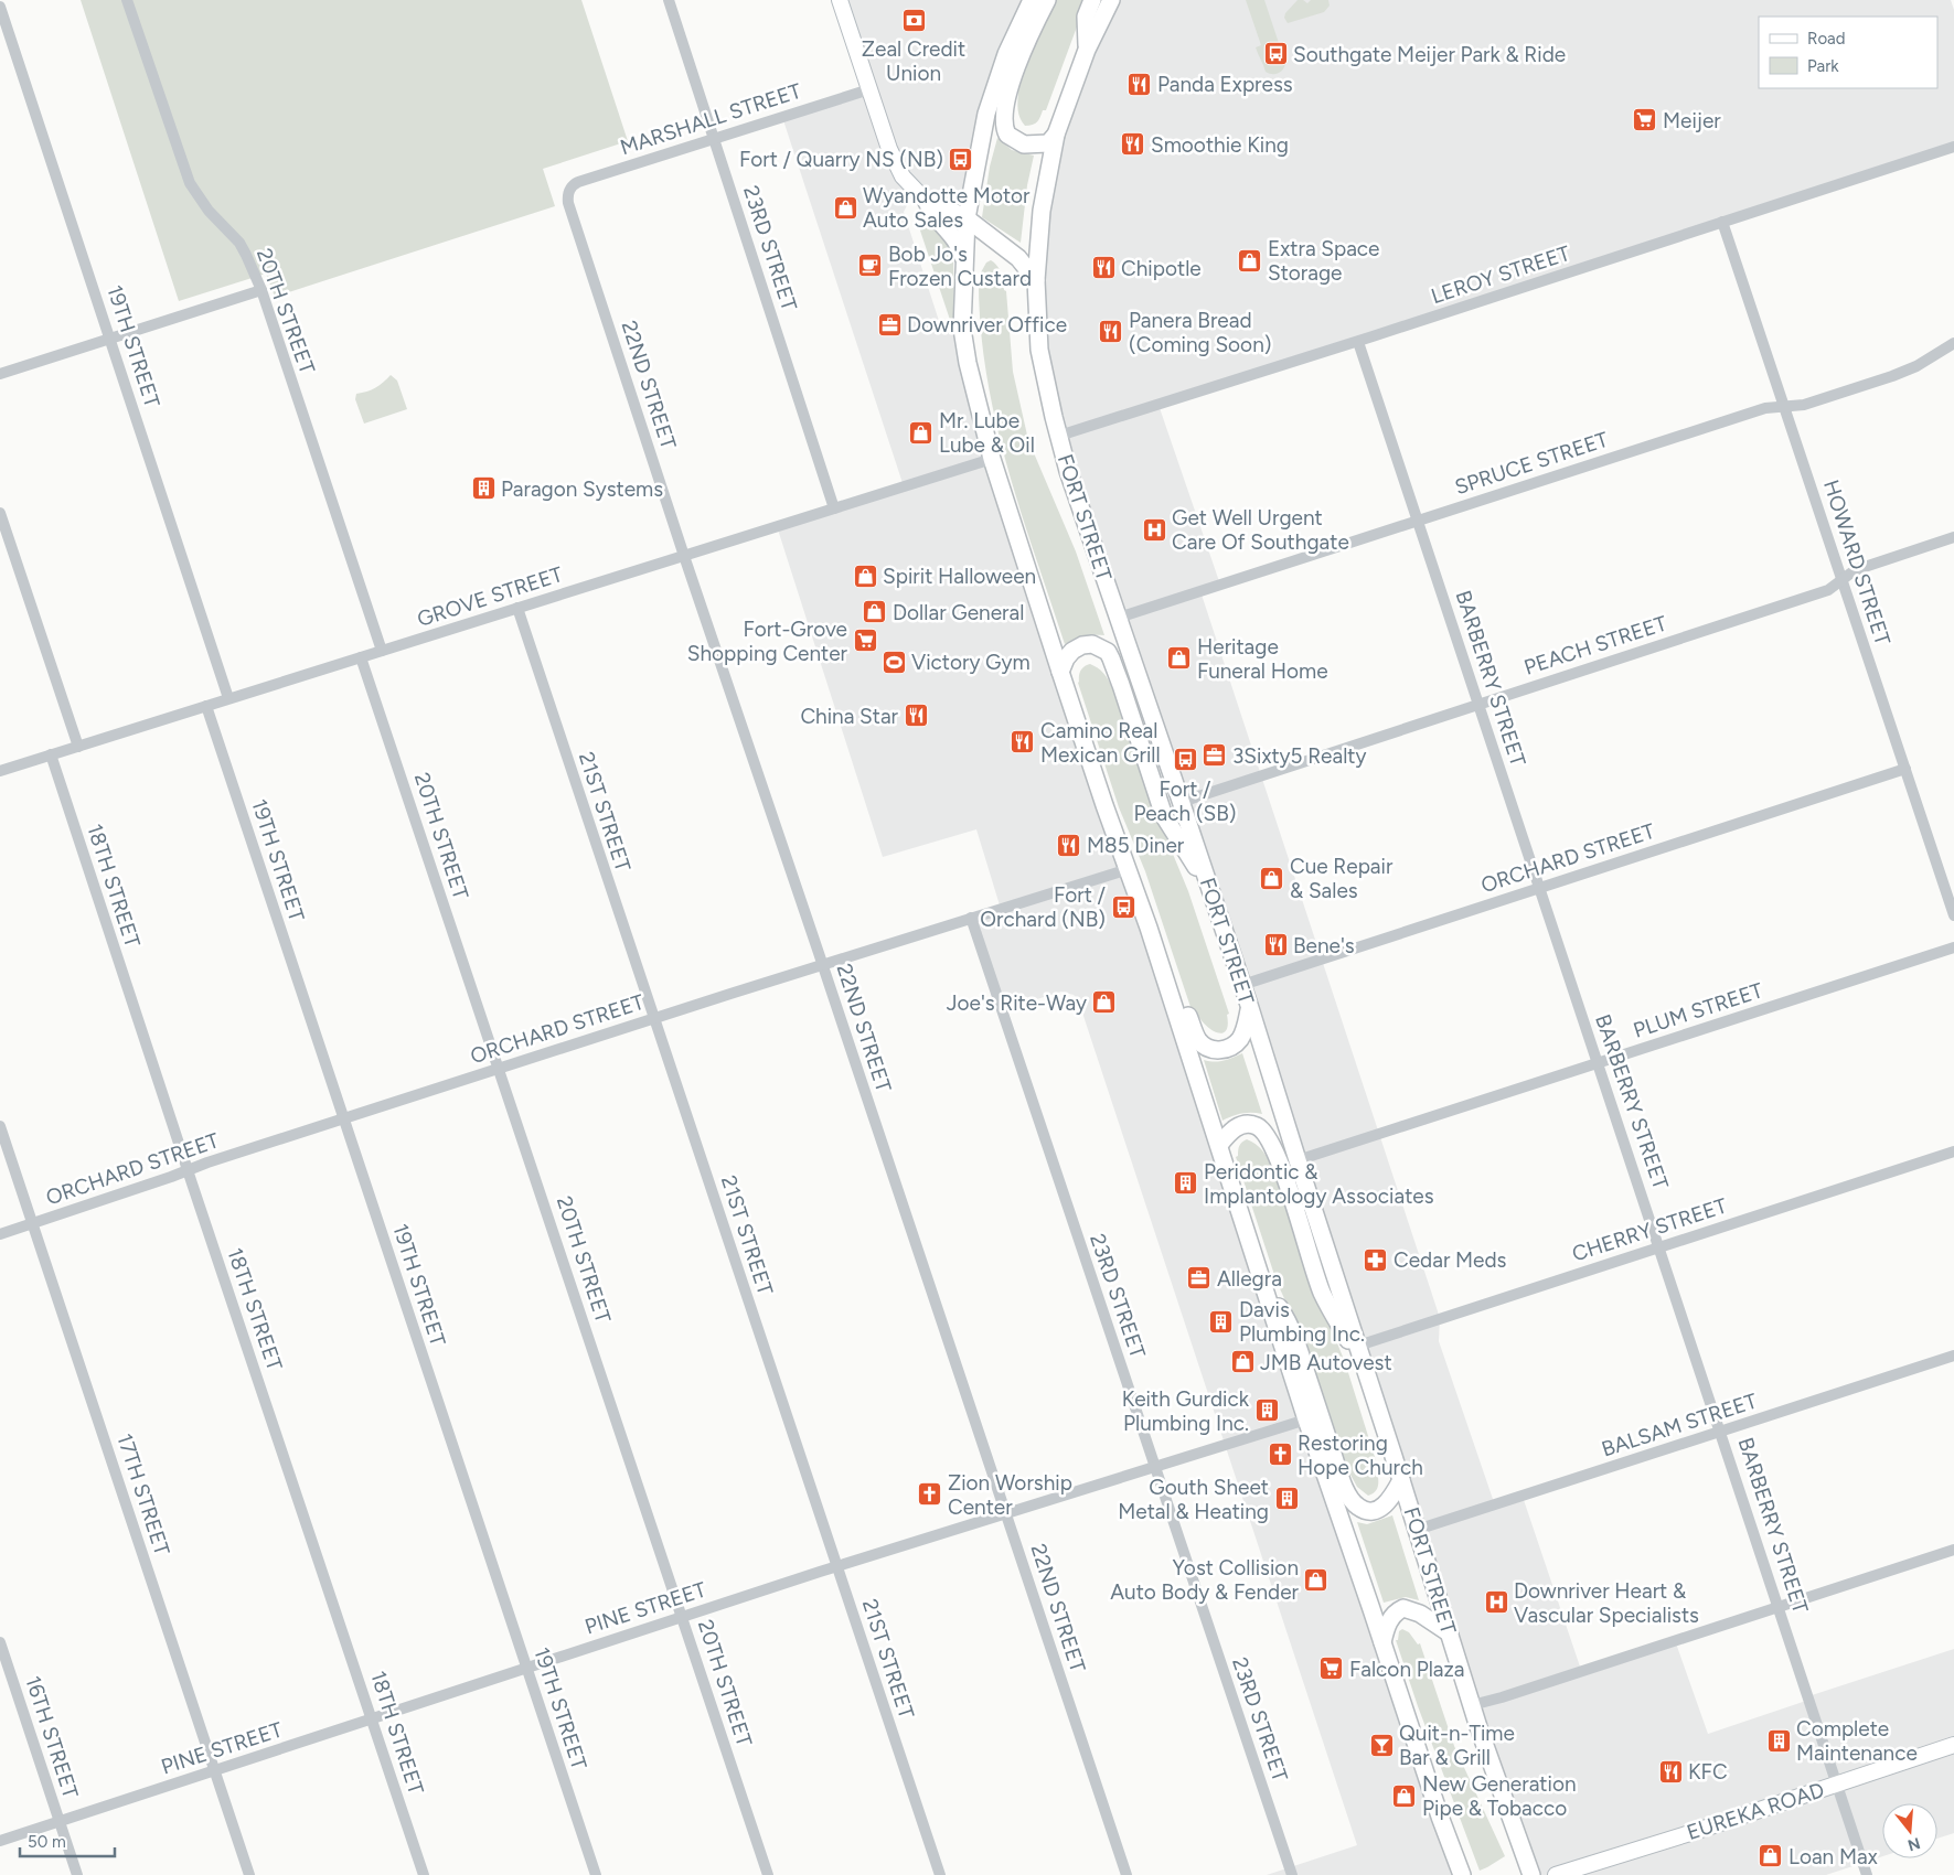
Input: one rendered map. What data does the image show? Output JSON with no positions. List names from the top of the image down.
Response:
{
  "streets": {
    "main road": ["FORT STREET", "EUREKA ROAD"],
    "street": [
      "MARSHALL STREET",
      "23RD STREET",
      "LEROY STREET",
      "20TH STREET",
      "19TH STREET",
      "22ND STREET",
      "SPRUCE STREET",
      "HOWARD STREET",
      "GROVE STREET",
      "PEACH STREET",
      "BARBERRY STREET",
      "21ST STREET",
      "ORCHARD STREET",
      "18TH STREET",
      "PLUM STREET",
      "CHERRY STREET",
      "BALSAM STREET",
      "17TH STREET",
      "PINE STREET",
      "16TH STREET"
    ]
  },
  "crossings": [
    ["MARSHALL STREET", "23RD STREET"],
    ["MARSHALL STREET", "22ND STREET"],
    ["23RD STREET", "GROVE STREET"],
    ["23RD STREET", "ORCHARD STREET"],
    ["23RD STREET", "PINE STREET"],
    ["LEROY STREET", "FORT STREET"],
    ["LEROY STREET", "HOWARD STREET"],
    ["LEROY STREET", "BARBERRY STREET"],
    ["20TH STREET", "GROVE STREET"],
    ["20TH STREET", "ORCHARD STREET"],
    ["20TH STREET", "PINE STREET"],
    ["19TH STREET", "GROVE STREET"],
    ["19TH STREET", "ORCHARD STREET"],
    ["19TH STREET", "PINE STREET"],
    ["22ND STREET", "GROVE STREET"],
    ["22ND STREET", "ORCHARD STREET"],
    ["22ND STREET", "PINE STREET"],
    ["SPRUCE STREET", "FORT STREET"],
    ["SPRUCE STREET", "HOWARD STREET"],
    ["SPRUCE STREET", "BARBERRY STREET"],
    ["FORT STREET", "PEACH STREET"],
    ["FORT STREET", "ORCHARD STREET"],
    ["FORT STREET", "PLUM STREET"],
    ["FORT STREET", "CHERRY STREET"],
    ["FORT STREET", "BALSAM STREET"],
    ["HOWARD STREET", "PEACH STREET"],
    ["HOWARD STREET", "ORCHARD STREET"],
    ["GROVE STREET", "21ST STREET"],
    ["GROVE STREET", "18TH STREET"],
    ["PEACH STREET", "BARBERRY STREET"],
    ["BARBERRY STREET", "ORCHARD STREET"],
    ["BARBERRY STREET", "PLUM STREET"],
    ["BARBERRY STREET", "CHERRY STREET"],
    ["BARBERRY STREET", "BALSAM STREET"],
    ["BARBERRY STREET", "EUREKA ROAD"],
    ["21ST STREET", "ORCHARD STREET"],
    ["21ST STREET", "PINE STREET"],
    ["ORCHARD STREET", "18TH STREET"],
    ["ORCHARD STREET", "17TH STREET"],
    ["18TH STREET", "PINE STREET"],
    ["17TH STREET", "PINE STREET"],
    ["PINE STREET", "16TH STREET"]
  ],
  "places": {
    "bank": ["Zeal Credit Union"],
    "bus stop": [
      "Southgate Meijer Park & Ride",
      "Fort / Quarry NS (NB)",
      "Fort / Peach (SB)",
      "Fort / Orchard (NB)"
    ],
    "restaurant": [
      "Panda Express",
      "Smoothie King",
      "Chipotle",
      "Panera Bread (Coming Soon)",
      "China Star",
      "Camino Real Mexican Grill",
      "M85 Diner",
      "Bene's",
      "KFC"
    ],
    "supermarket": ["Meijer", "Fort-Grove Shopping Center", "Falcon Plaza"],
    "shop": [
      "Wyandotte Motor Auto Sales",
      "Extra Space Storage",
      "Mr. Lube Lube & Oil",
      "Spirit Halloween",
      "Dollar General",
      "Heritage Funeral Home",
      "Cue Repair & Sales",
      "Joe's Rite-Way",
      "JMB Autovest",
      "Yost Collision Auto Body & Fender",
      "New Generation Pipe & Tobacco",
      "Loan Max"
    ],
    "cafe": ["Bob Jo's Frozen Custard"],
    "office": ["Downriver Office", "3Sixty5 Realty", "Allegra"],
    "building": [
      "Paragon Systems",
      "Peridontic & Implantology Associates",
      "Davis Plumbing Inc.",
      "Keith Gurdick Plumbing Inc.",
      "Gouth Sheet Metal & Heating",
      "Complete Maintenance"
    ],
    "hospital": ["Get Well Urgent Care Of Southgate", "Downriver Heart & Vascular Specialists"],
    "sports": ["Victory Gym"],
    "pharmacy": ["Cedar Meds"],
    "church": ["Restoring Hope Church", "Zion Worship Center"],
    "bar": ["Quit-n-Time Bar & Grill"]
  },
  "legend": ["Road", "Park"],
  "scale_bar": "50 m",
  "north": "bottom"
}
